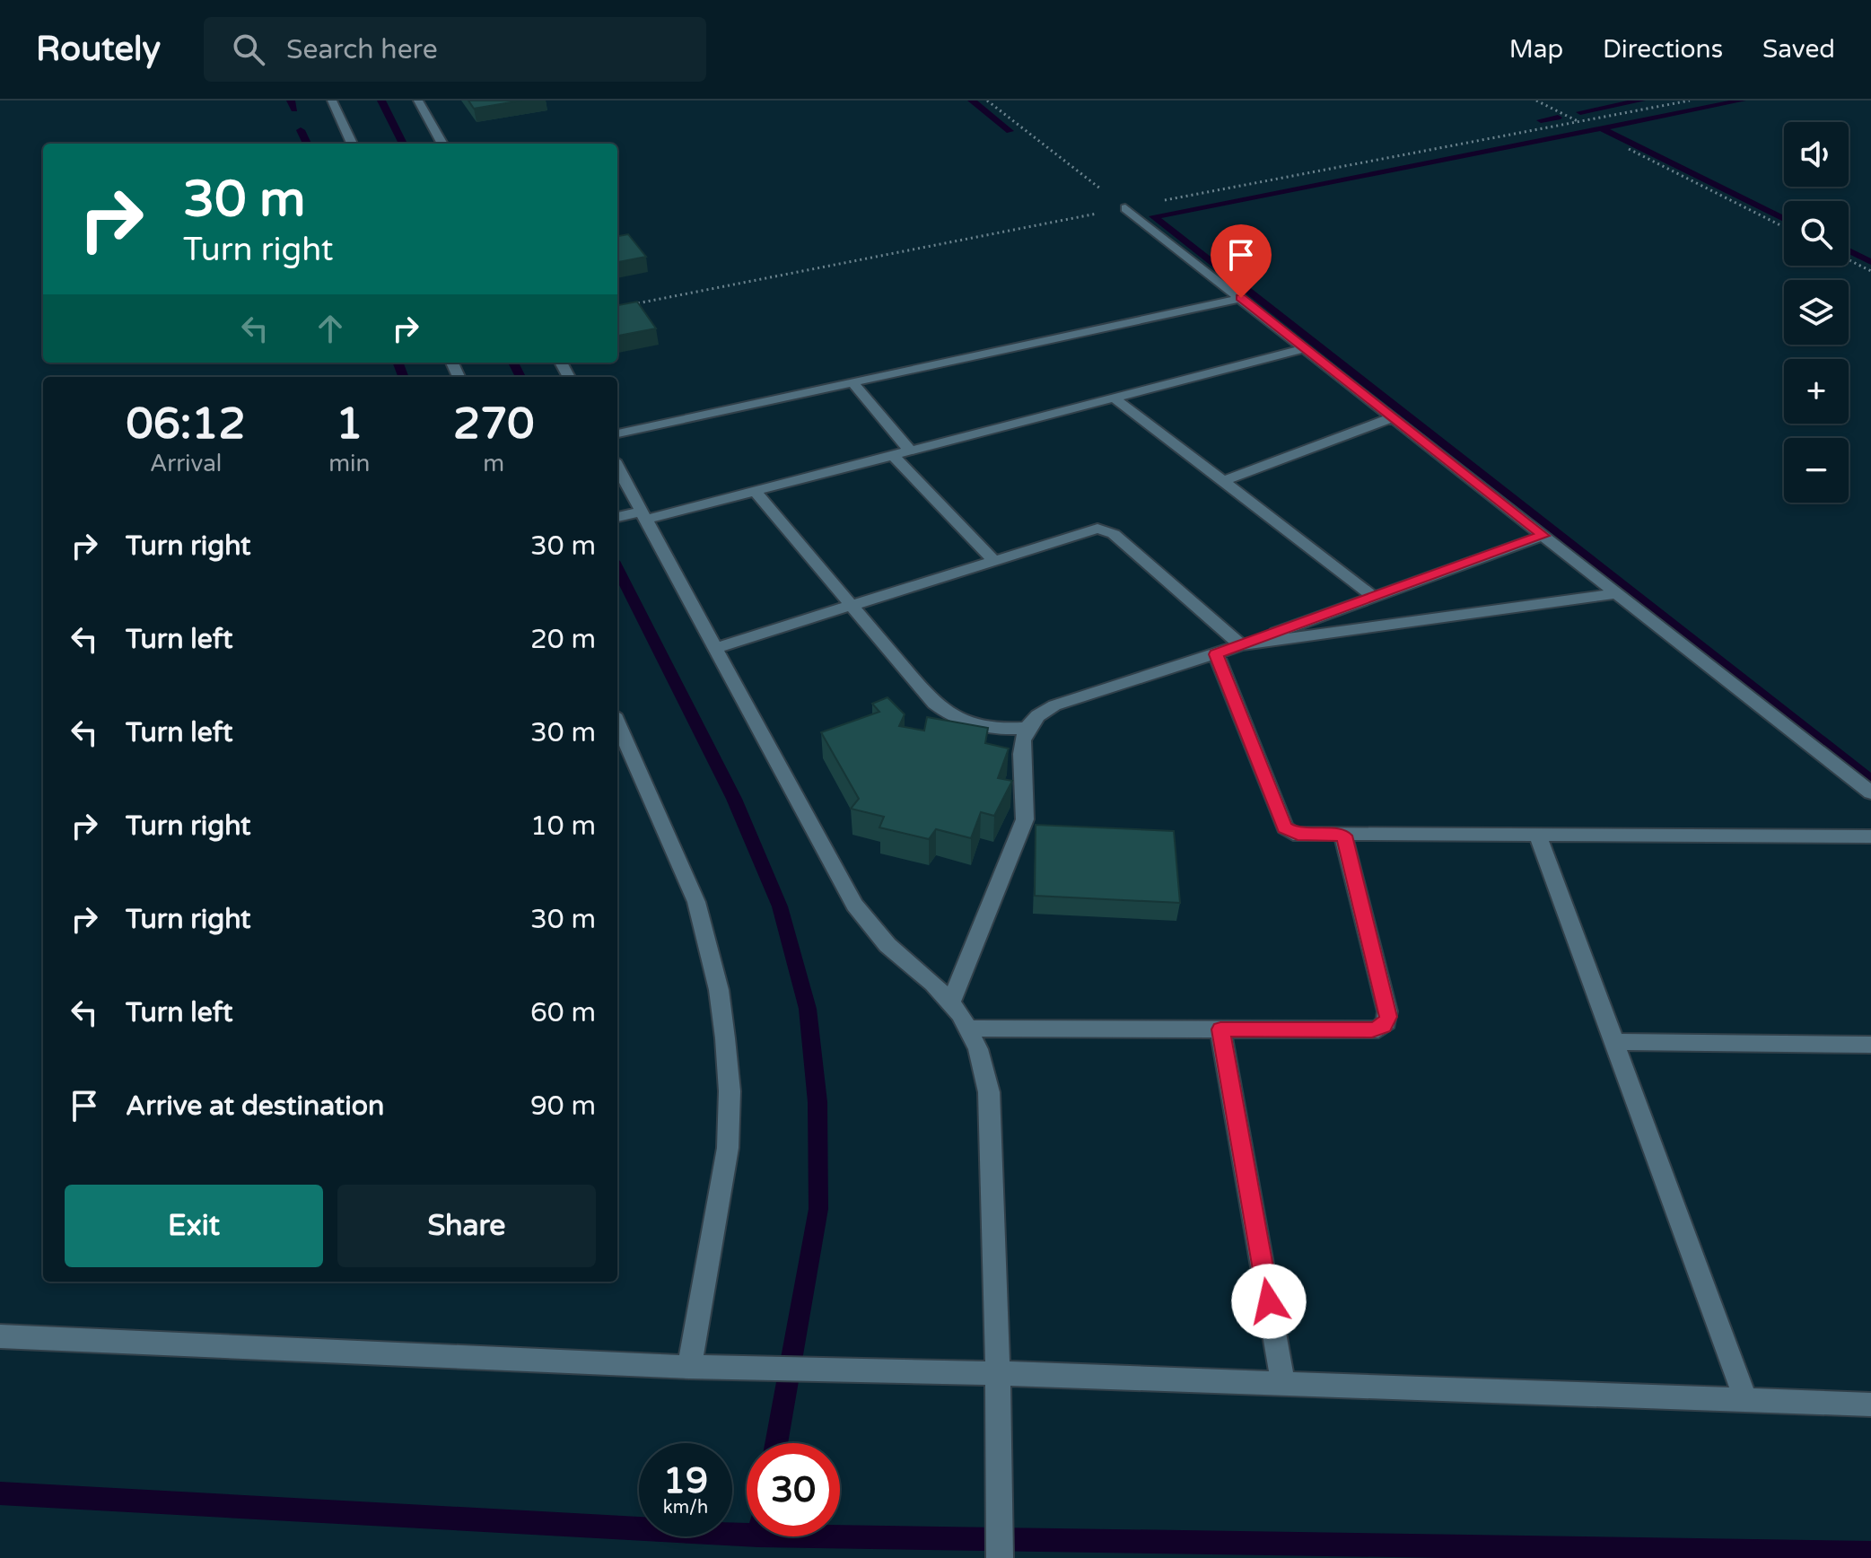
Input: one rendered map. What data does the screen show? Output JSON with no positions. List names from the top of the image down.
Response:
{
  "page": {
    "header": "Routely",
    "search": "Search here",
    "nav": ["Map", "Directions", "Saved"],
    "map_buttons": ["+", "−"],
    "turn": ["30 m", "Turn right"],
    "eta": [
      "06:12",
      "Arrival",
      "1",
      "min",
      "270",
      "m"
    ],
    "list": [
      {
        "name": "Turn right",
        "value": "30 m"
      },
      {
        "name": "Turn left",
        "value": "20 m"
      },
      {
        "name": "Turn left",
        "value": "30 m"
      },
      {
        "name": "Turn right",
        "value": "10 m"
      },
      {
        "name": "Turn right",
        "value": "30 m"
      },
      {
        "name": "Turn left",
        "value": "60 m"
      },
      {
        "name": "Arrive at destination",
        "value": "90 m"
      }
    ],
    "buttons": ["Exit", "Share"],
    "speed": "19 km/h",
    "limit": "30"
  }
}
